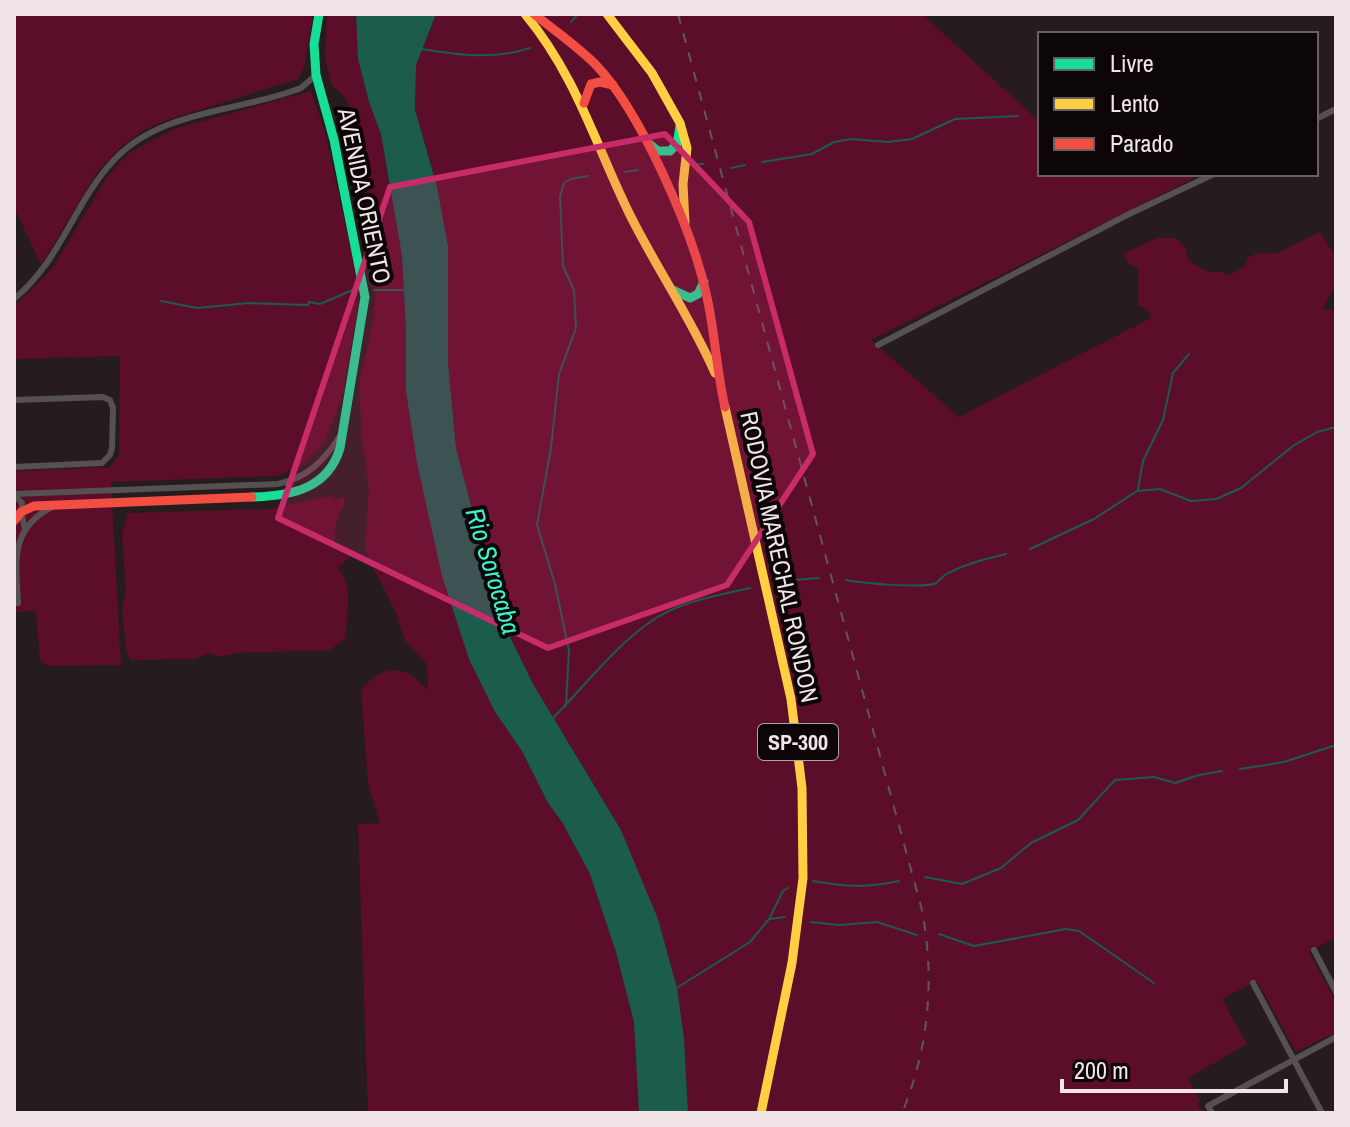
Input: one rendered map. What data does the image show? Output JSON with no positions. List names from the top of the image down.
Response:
{
  "streets": {
    "main road": ["AVENIDA ORIENTO", "RODOVIA MARECHAL RONDON", "SP-300"]
  },
  "water": ["Rio Sorocaba"],
  "legend": ["Livre", "Lento", "Parado"],
  "scale_bar": "200 m"
}
